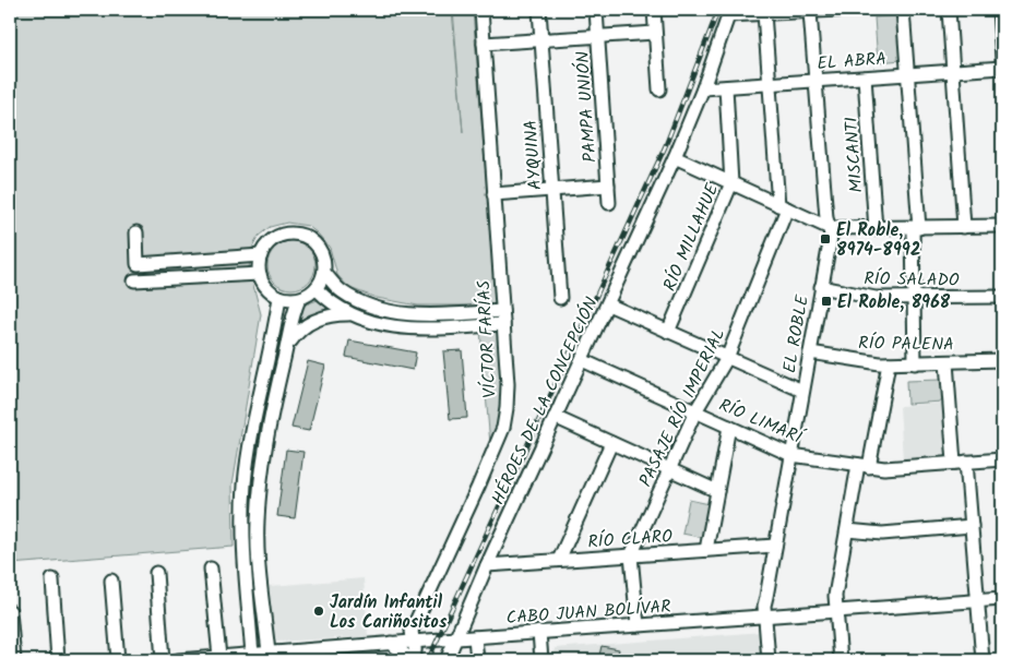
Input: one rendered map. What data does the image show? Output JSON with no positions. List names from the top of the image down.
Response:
{
  "streets": {
    "street": [
      "EL ABRA",
      "PAMPA UNIÓN",
      "AYQUINA",
      "MISCANTI",
      "RÍO MILLAHUE",
      "RÍO SALADO",
      "EL ROBLE",
      "VÍCTOR FARÍAS",
      "RÍO PALENA",
      "HÉROES DE LA CONCEPCIÓN",
      "PASAJE RÍO IMPERIAL",
      "RÍO LIMARÍ",
      "RÍO CLARO",
      "CABO JUAN BOLÍVAR"
    ]
  },
  "crossings": [
    ["EL ABRA", "MISCANTI"],
    ["EL ABRA", "RÍO MILLAHUE"],
    ["EL ABRA", "EL ROBLE"],
    ["EL ABRA", "HÉROES DE LA CONCEPCIÓN"],
    ["EL ABRA", "PASAJE RÍO IMPERIAL"],
    ["RÍO SALADO", "EL ROBLE"],
    ["EL ROBLE", "RÍO PALENA"],
    ["EL ROBLE", "RÍO LIMARÍ"],
    ["EL ROBLE", "RÍO CLARO"],
    ["EL ROBLE", "CABO JUAN BOLÍVAR"],
    ["VÍCTOR FARÍAS", "CABO JUAN BOLÍVAR"],
    ["HÉROES DE LA CONCEPCIÓN", "RÍO LIMARÍ"],
    ["HÉROES DE LA CONCEPCIÓN", "RÍO CLARO"],
    ["HÉROES DE LA CONCEPCIÓN", "CABO JUAN BOLÍVAR"],
    ["PASAJE RÍO IMPERIAL", "RÍO LIMARÍ"],
    ["PASAJE RÍO IMPERIAL", "RÍO CLARO"],
    ["PASAJE RÍO IMPERIAL", "CABO JUAN BOLÍVAR"]
  ],
  "places": {
    "transit": ["El Roble, 8974-8992", "El Roble, 8968"],
    "other": ["Jardín Infantil Los Cariñositos"]
  }
}
